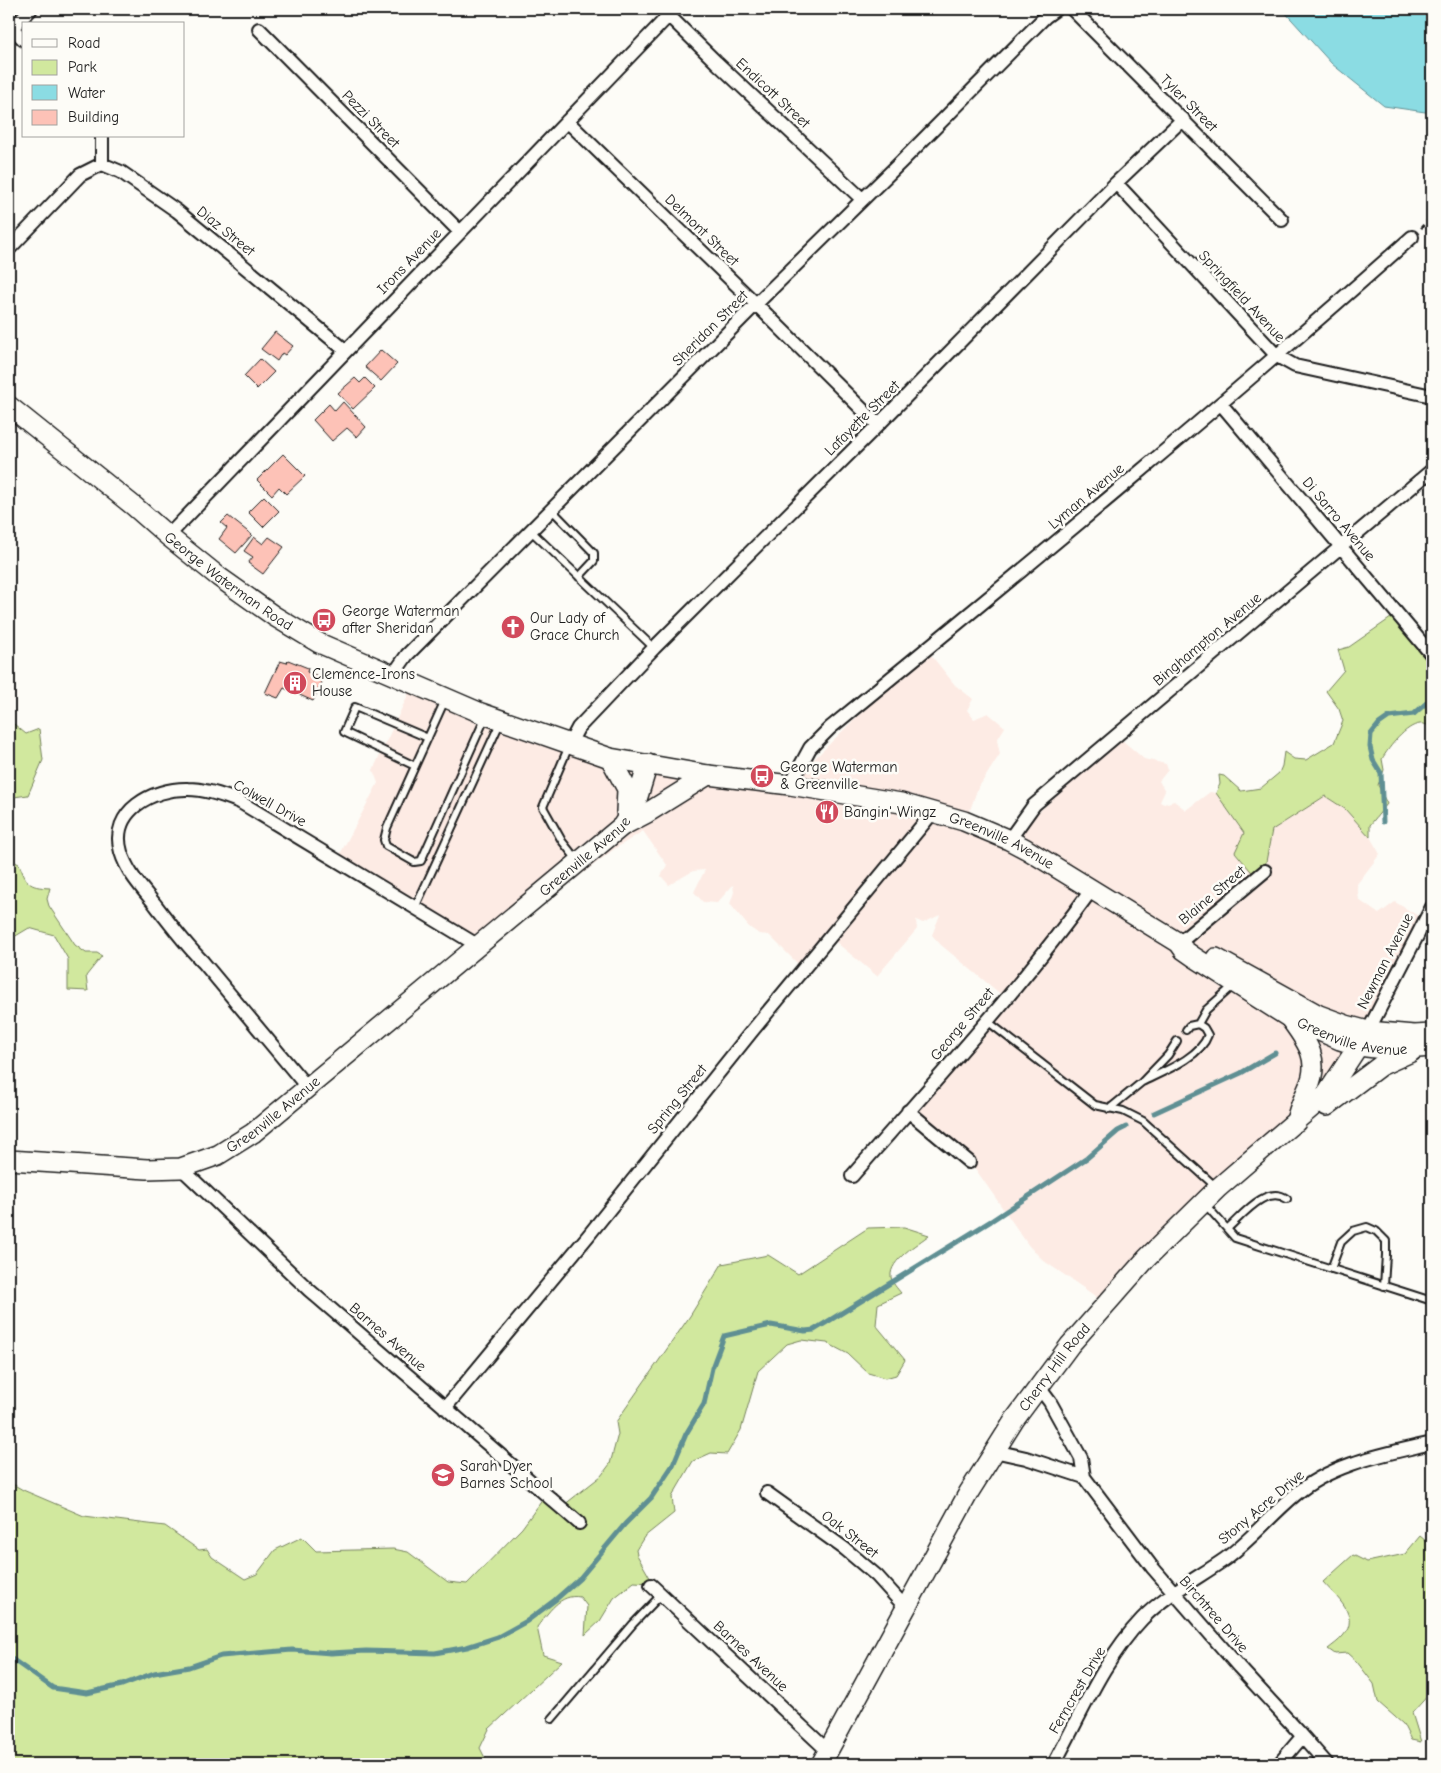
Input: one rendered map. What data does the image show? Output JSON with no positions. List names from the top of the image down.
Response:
{
  "streets": {
    "main road": ["George Waterman Road", "Greenville Avenue", "Cherry Hill Road"],
    "street": [
      "Endicott Street",
      "Tyler Street",
      "Pezzi Street",
      "Delmont Street",
      "Diaz Street",
      "Irons Avenue",
      "Springfield Avenue",
      "Sheridan Street",
      "Lafayette Street",
      "Lyman Avenue",
      "Di Sarro Avenue",
      "Binghampton Avenue",
      "Colwell Drive",
      "Blaine Street",
      "Newman Avenue",
      "George Street",
      "Spring Street",
      "Barnes Avenue",
      "Stony Acre Drive",
      "Oak Street",
      "Birchtree Drive",
      "Ferncrest Drive"
    ]
  },
  "crossings": [
    ["Endicott Street", "Irons Avenue"],
    ["Endicott Street", "Sheridan Street"],
    ["Tyler Street", "Lafayette Street"],
    ["Pezzi Street", "Irons Avenue"],
    ["Delmont Street", "Irons Avenue"],
    ["Delmont Street", "Sheridan Street"],
    ["Delmont Street", "Lafayette Street"],
    ["Diaz Street", "Irons Avenue"],
    ["Irons Avenue", "George Waterman Road"],
    ["Springfield Avenue", "Lafayette Street"],
    ["Springfield Avenue", "Lyman Avenue"],
    ["Sheridan Street", "George Waterman Road"],
    ["Lafayette Street", "George Waterman Road"],
    ["Lafayette Street", "Greenville Avenue"],
    ["Lyman Avenue", "Di Sarro Avenue"],
    ["Lyman Avenue", "Greenville Avenue"],
    ["Di Sarro Avenue", "Binghampton Avenue"],
    ["George Waterman Road", "Greenville Avenue"],
    ["Binghampton Avenue", "Greenville Avenue"],
    ["Colwell Drive", "Greenville Avenue"],
    ["Greenville Avenue", "Blaine Street"],
    ["Greenville Avenue", "Newman Avenue"],
    ["Greenville Avenue", "George Street"],
    ["Greenville Avenue", "Spring Street"],
    ["Greenville Avenue", "Barnes Avenue"],
    ["Greenville Avenue", "Cherry Hill Road"],
    ["Newman Avenue", "Cherry Hill Road"],
    ["Spring Street", "Barnes Avenue"],
    ["Barnes Avenue", "Cherry Hill Road"],
    ["Cherry Hill Road", "Oak Street"],
    ["Cherry Hill Road", "Birchtree Drive"],
    ["Stony Acre Drive", "Birchtree Drive"],
    ["Stony Acre Drive", "Ferncrest Drive"],
    ["Birchtree Drive", "Ferncrest Drive"]
  ],
  "places": {
    "bus stop": ["George Waterman after Sheridan", "George Waterman & Greenville"],
    "church": ["Our Lady of Grace Church"],
    "building": ["Clemence-Irons House"],
    "restaurant": ["Bangin' Wingz"],
    "school or university": ["Sarah Dyer Barnes School"]
  },
  "legend": [
    "Road",
    "Park",
    "Water",
    "Building"
  ]
}
